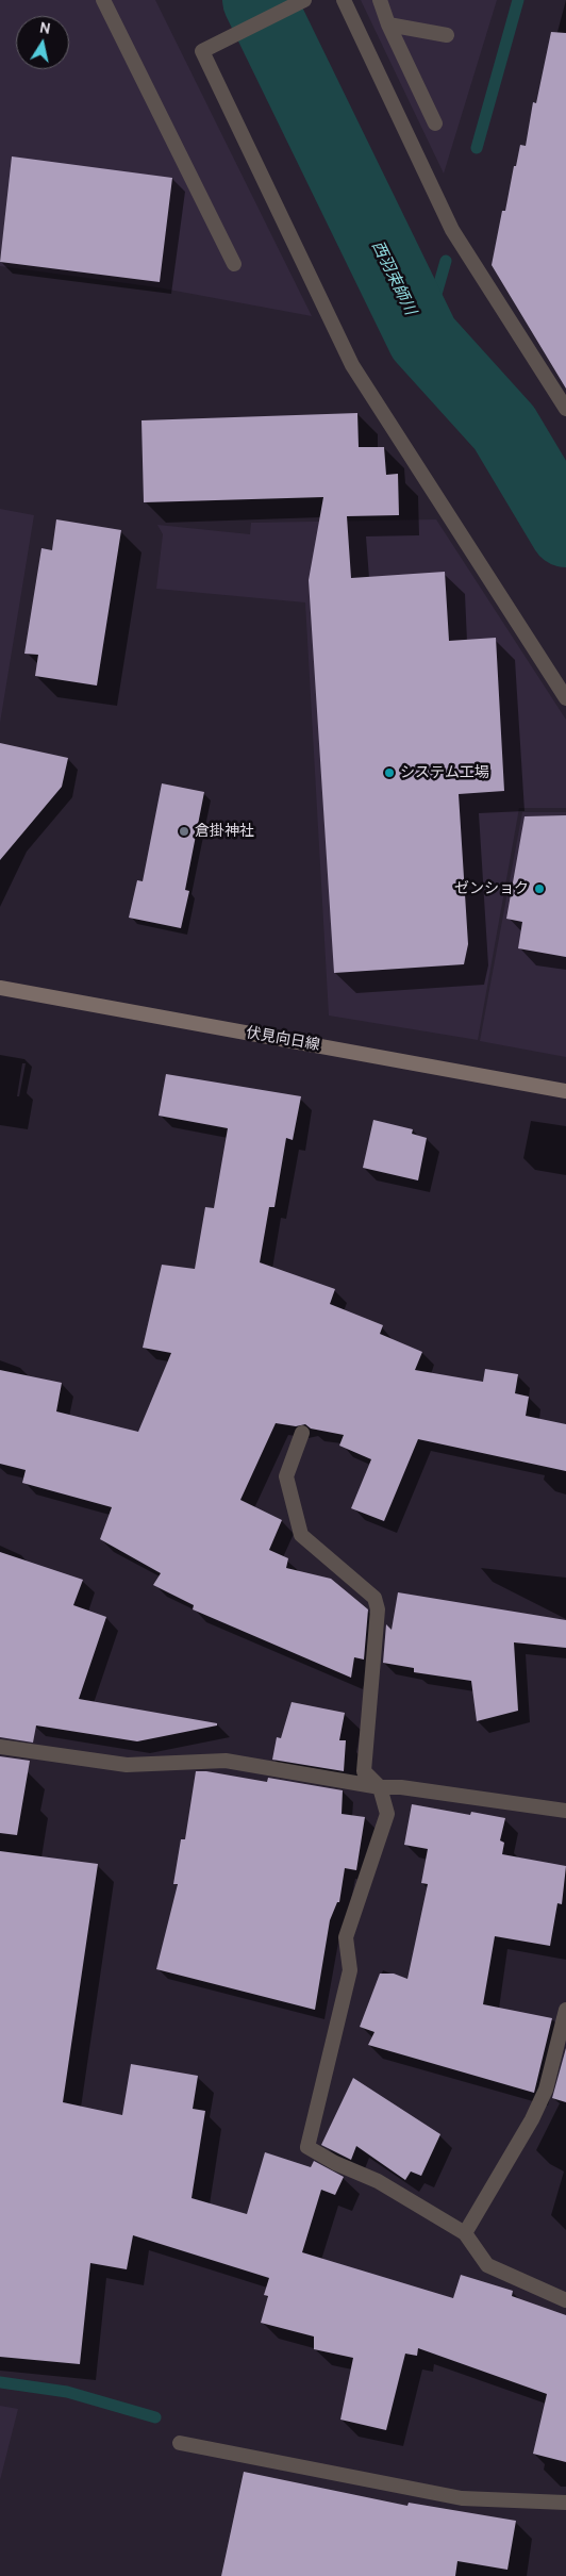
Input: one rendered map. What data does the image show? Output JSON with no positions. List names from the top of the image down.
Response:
{
  "streets": {
    "main road": ["伏見向日線"]
  },
  "water": ["西羽束師川"],
  "places": ["システム工場", "倉掛神社", "ゼンショク"],
  "north": "top"
}
